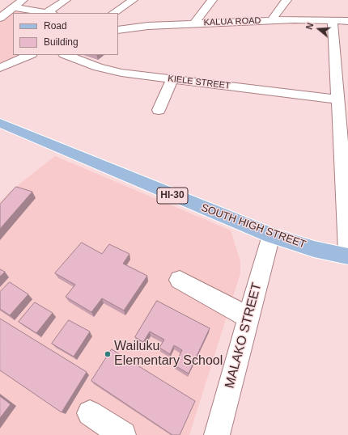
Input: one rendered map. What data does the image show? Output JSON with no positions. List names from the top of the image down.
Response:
{
  "streets": {
    "main road": ["HI-30", "SOUTH HIGH STREET"],
    "street": ["KALUA ROAD", "KIELE STREET", "MALAKO STREET"]
  },
  "crossings": [
    ["SOUTH HIGH STREET", "MALAKO STREET"]
  ],
  "places": ["Wailuku Elementary School"],
  "legend": ["Road", "Building"],
  "north": "left"
}
